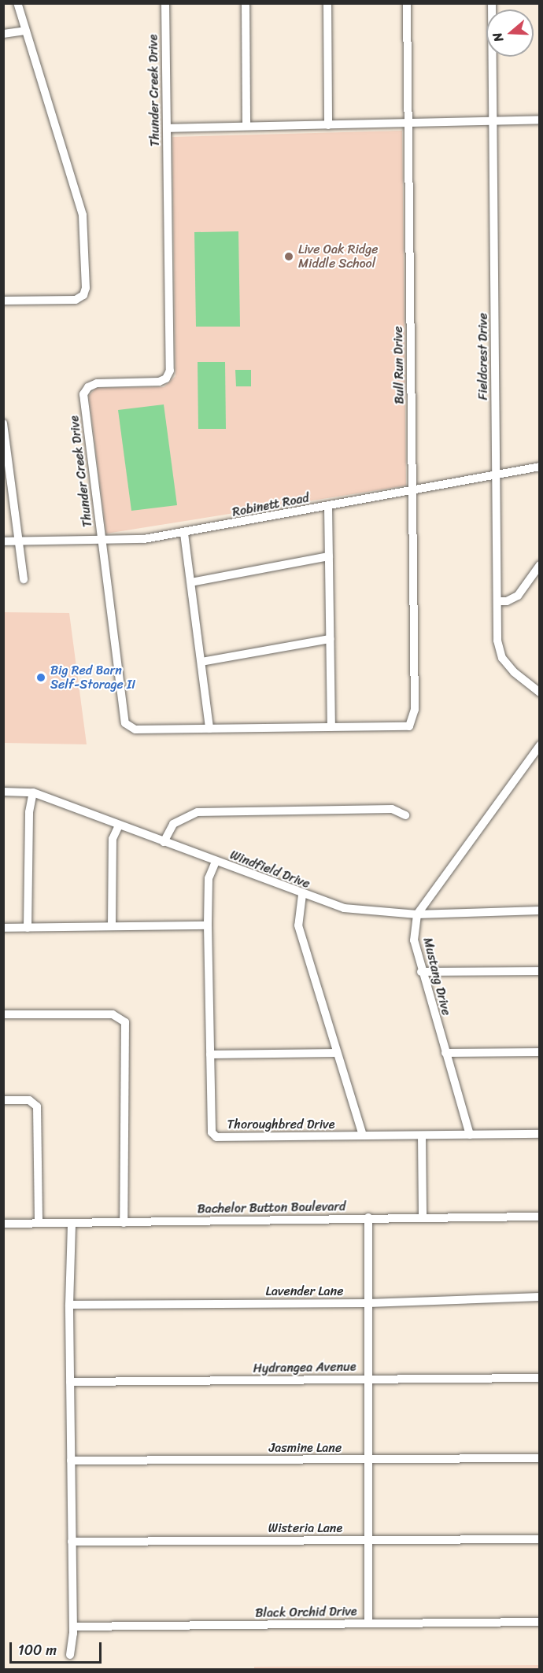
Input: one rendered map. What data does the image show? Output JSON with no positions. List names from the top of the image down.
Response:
{
  "streets": {
    "street": [
      "Thunder Creek Drive",
      "Fieldcrest Drive",
      "Bull Run Drive",
      "Robinett Road",
      "Windfield Drive",
      "Mustang Drive",
      "Thoroughbred Drive",
      "Bachelor Button Boulevard",
      "Lavender Lane",
      "Hydrangea Avenue",
      "Jasmine Lane",
      "Wisteria Lane",
      "Black Orchid Drive"
    ]
  },
  "crossings": [
    ["Thunder Creek Drive", "Bull Run Drive"],
    ["Thunder Creek Drive", "Robinett Road"],
    ["Fieldcrest Drive", "Robinett Road"],
    ["Bull Run Drive", "Robinett Road"],
    ["Windfield Drive", "Mustang Drive"],
    ["Windfield Drive", "Thoroughbred Drive"],
    ["Mustang Drive", "Thoroughbred Drive"]
  ],
  "places": ["Live Oak Ridge Middle School", "Big Red Barn Self-Storage II"],
  "scale_bar": "100 m",
  "north": "left"
}
